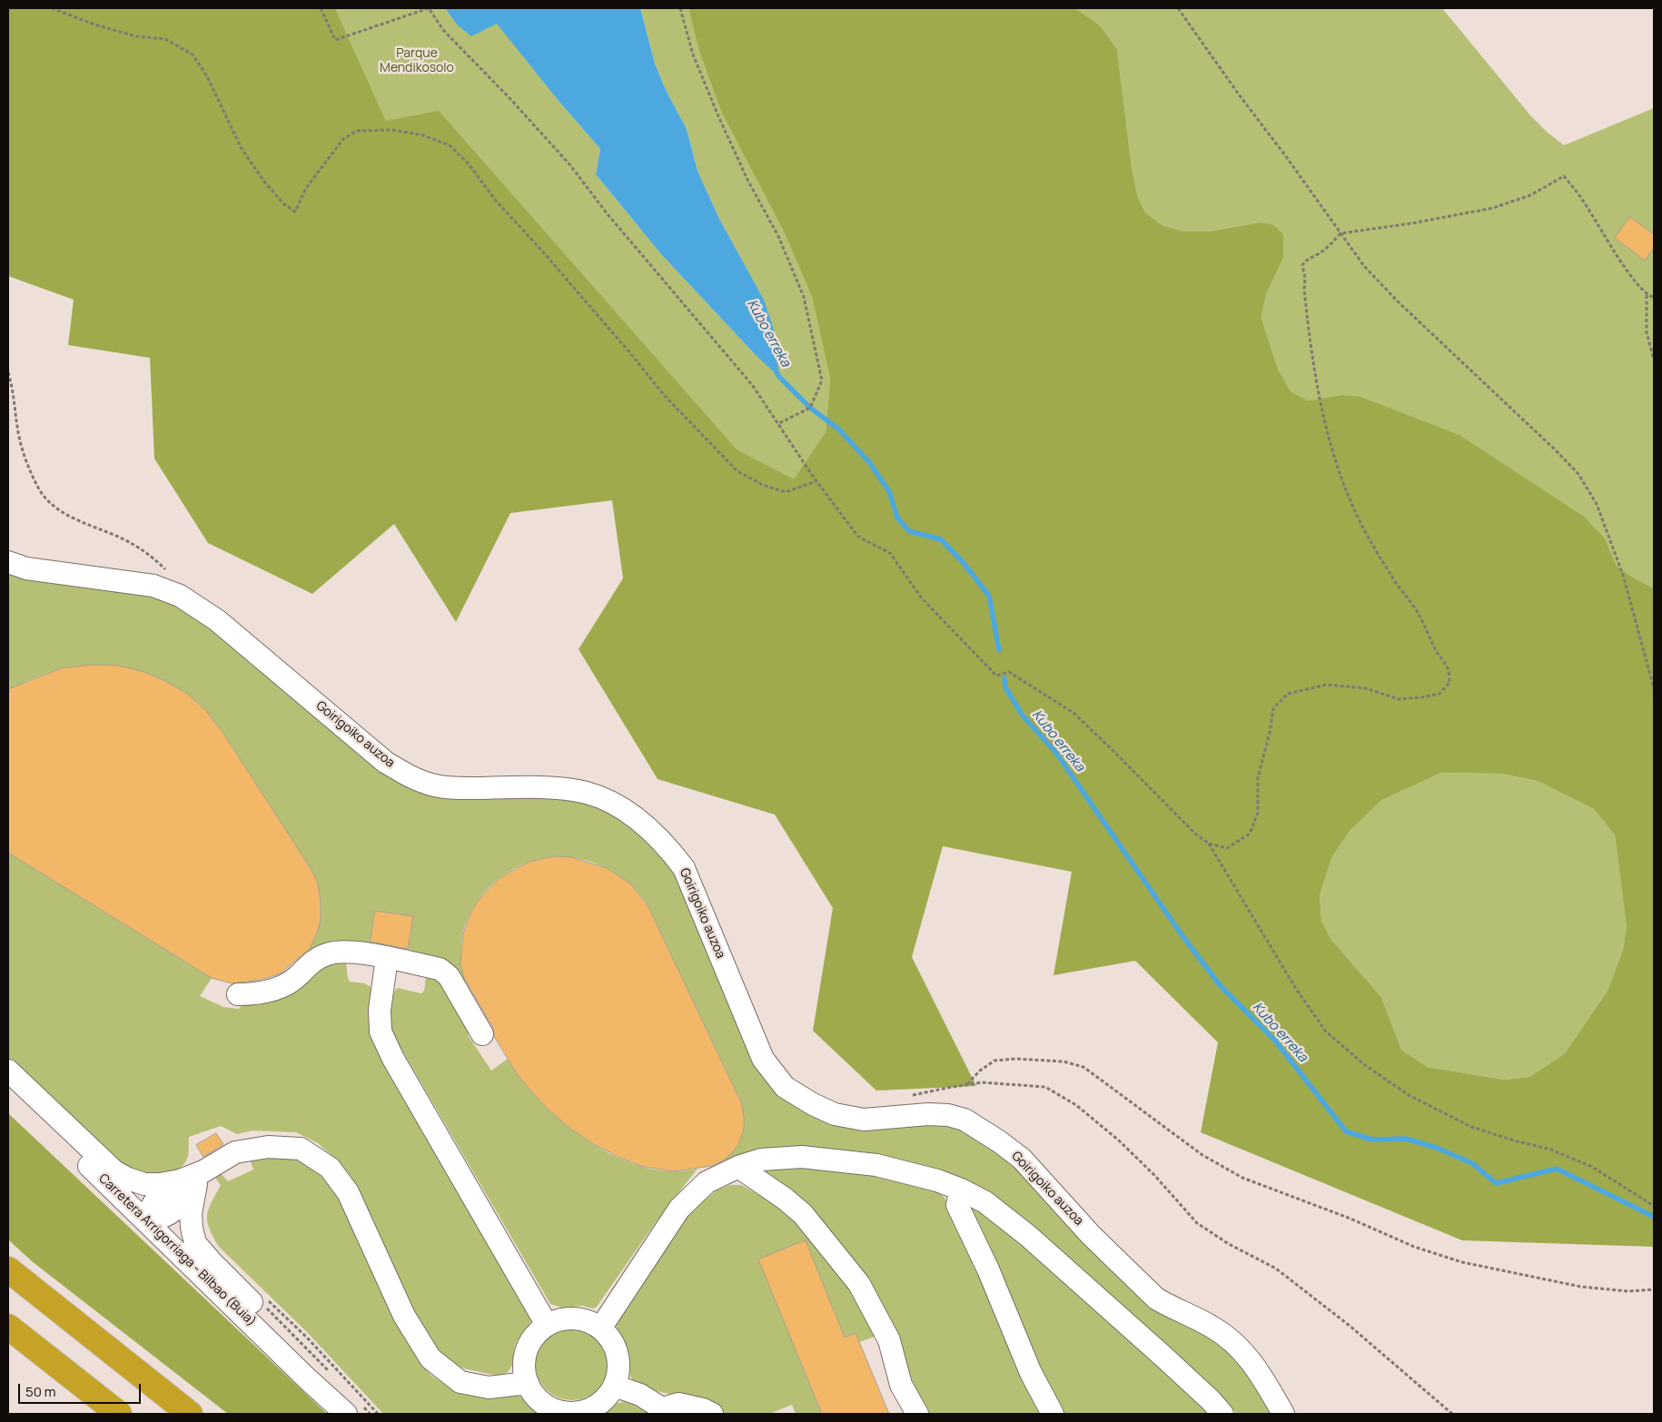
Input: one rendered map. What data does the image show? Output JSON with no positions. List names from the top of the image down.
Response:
{
  "streets": {
    "street": ["Goirigoiko auzoa", "Carretera Arrigorriaga - Bilbao (Buia)"]
  },
  "water": ["Kubo erreka"],
  "parks": ["Parque Mendikosolo"],
  "scale_bar": "50 m"
}
